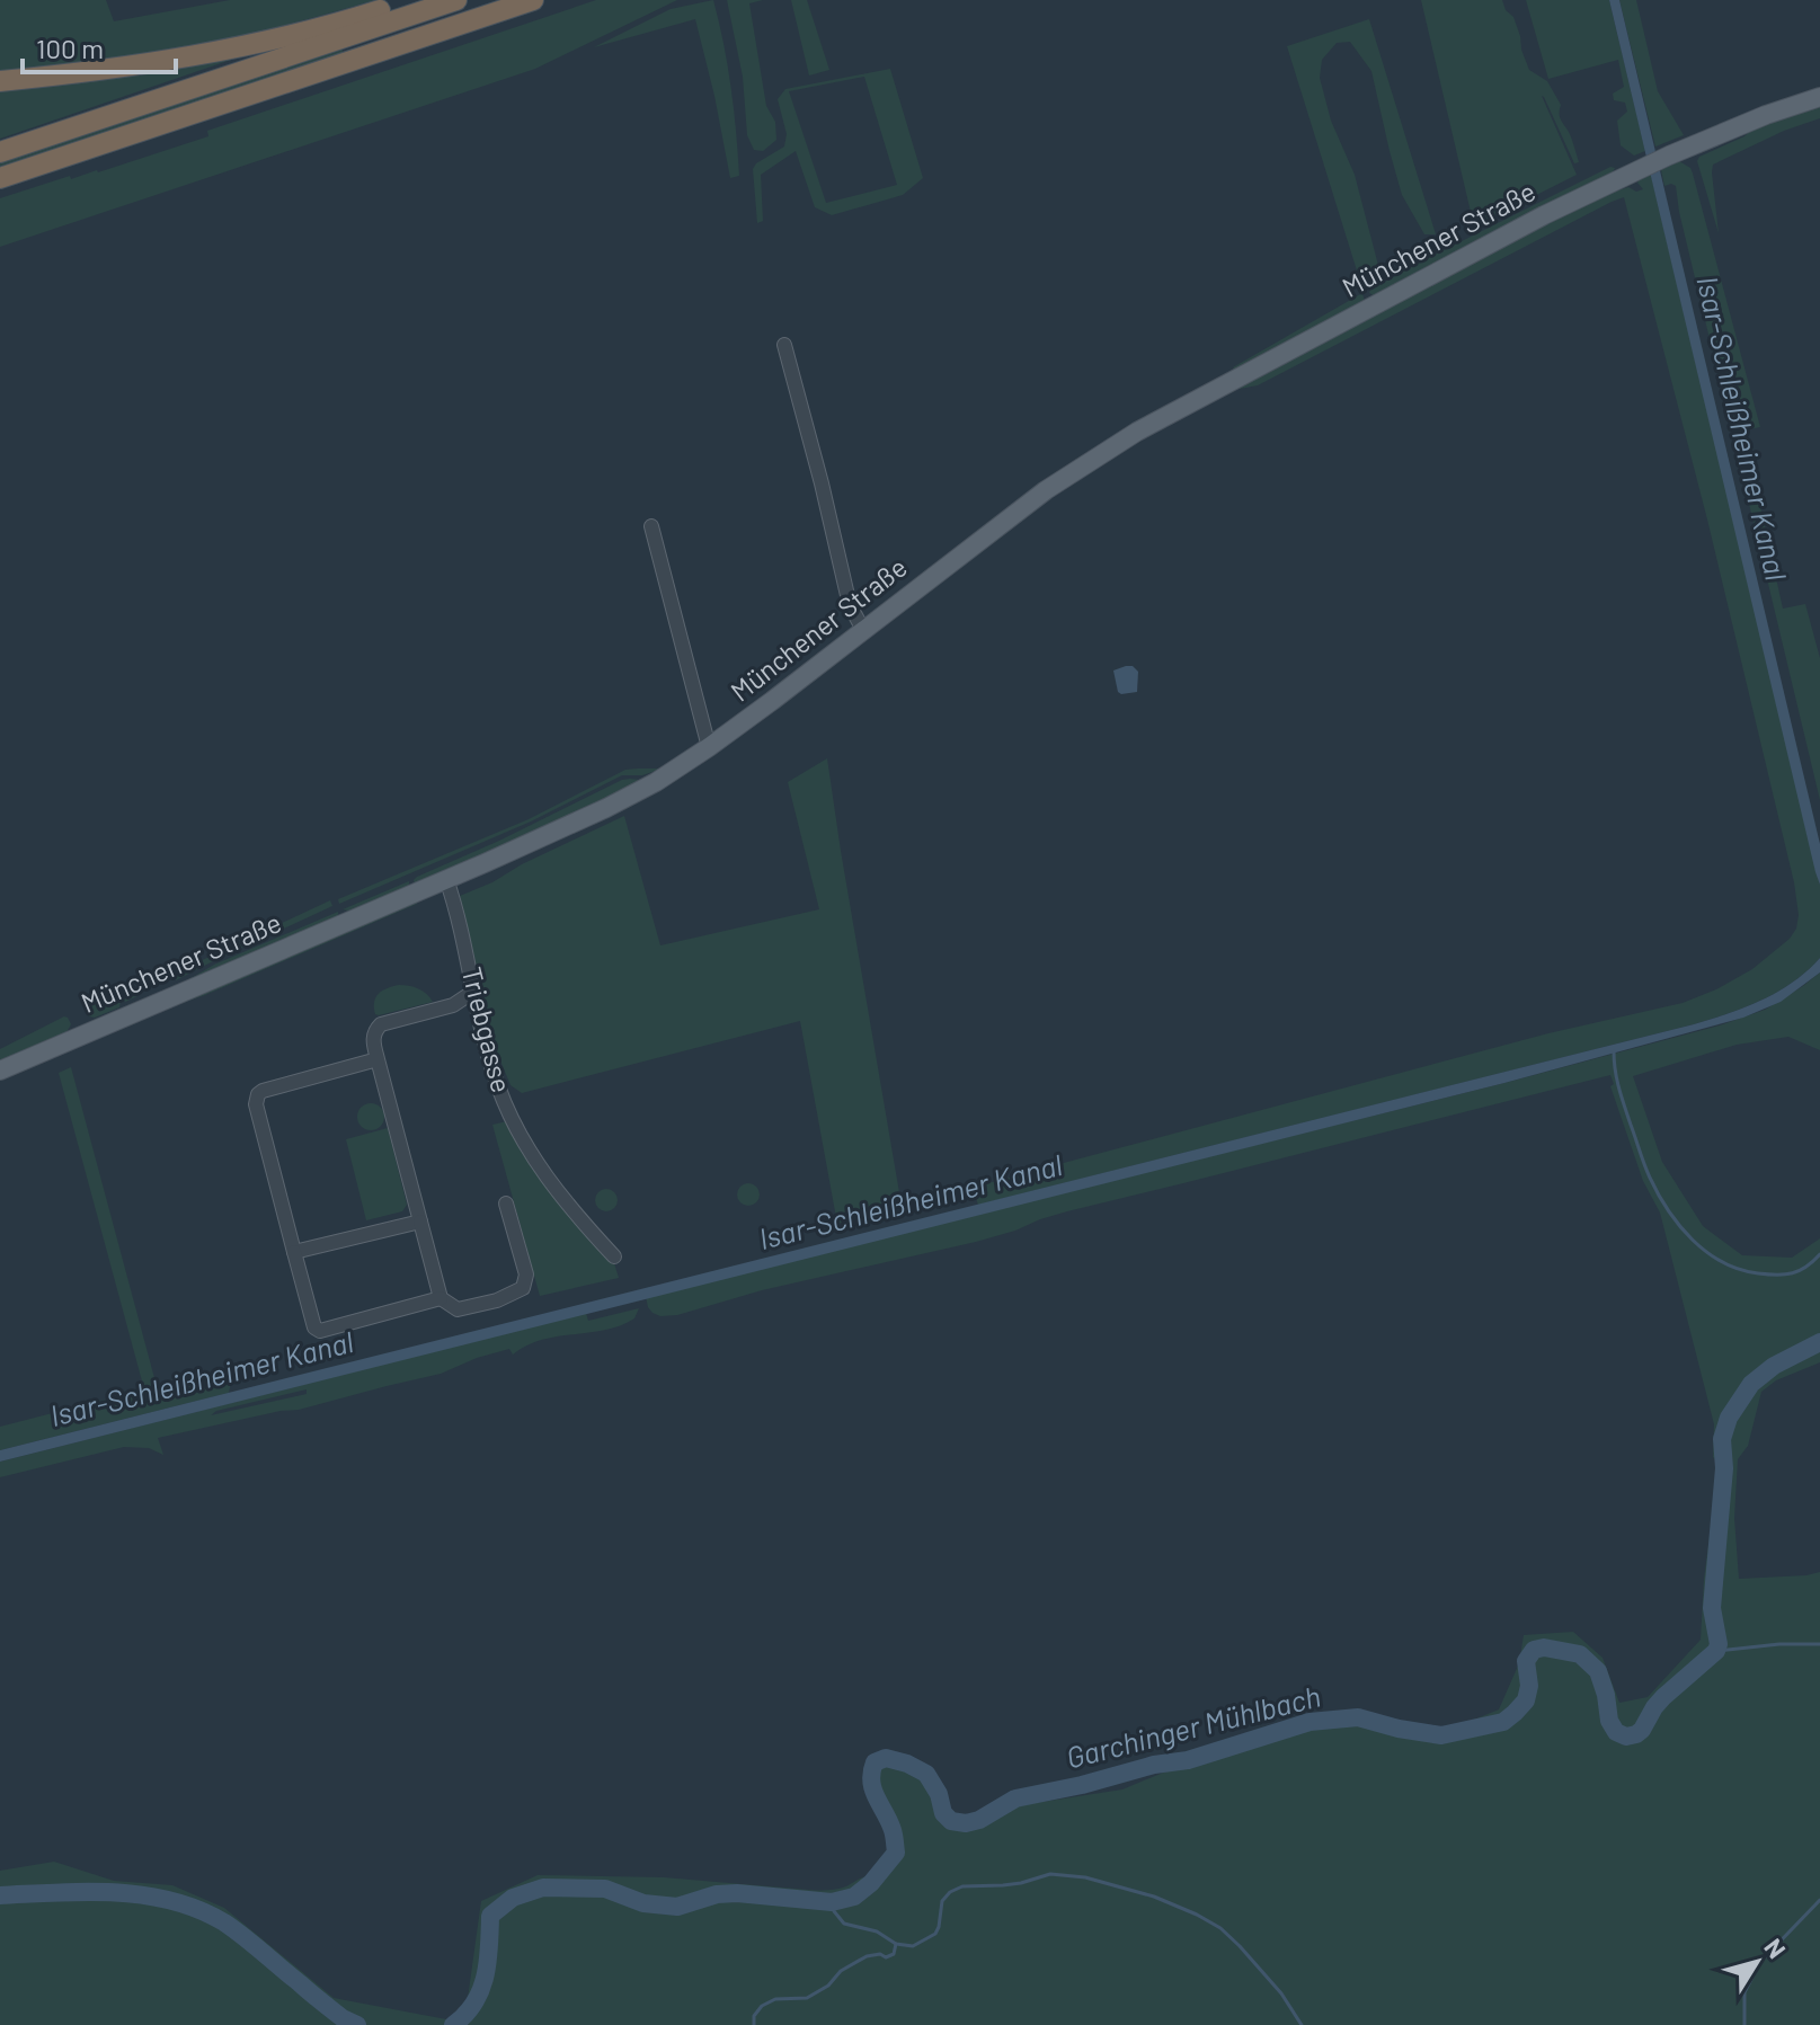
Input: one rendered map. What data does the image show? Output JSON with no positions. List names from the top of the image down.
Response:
{
  "streets": {
    "main road": ["Münchener Straße"],
    "street": ["Triebgasse"]
  },
  "crossings": [
    ["Münchener Straße", "Triebgasse"]
  ],
  "water": ["Isar-Schleißheimer Kanal", "Garchinger Mühlbach"],
  "scale_bar": "100 m",
  "north": "top right"
}
